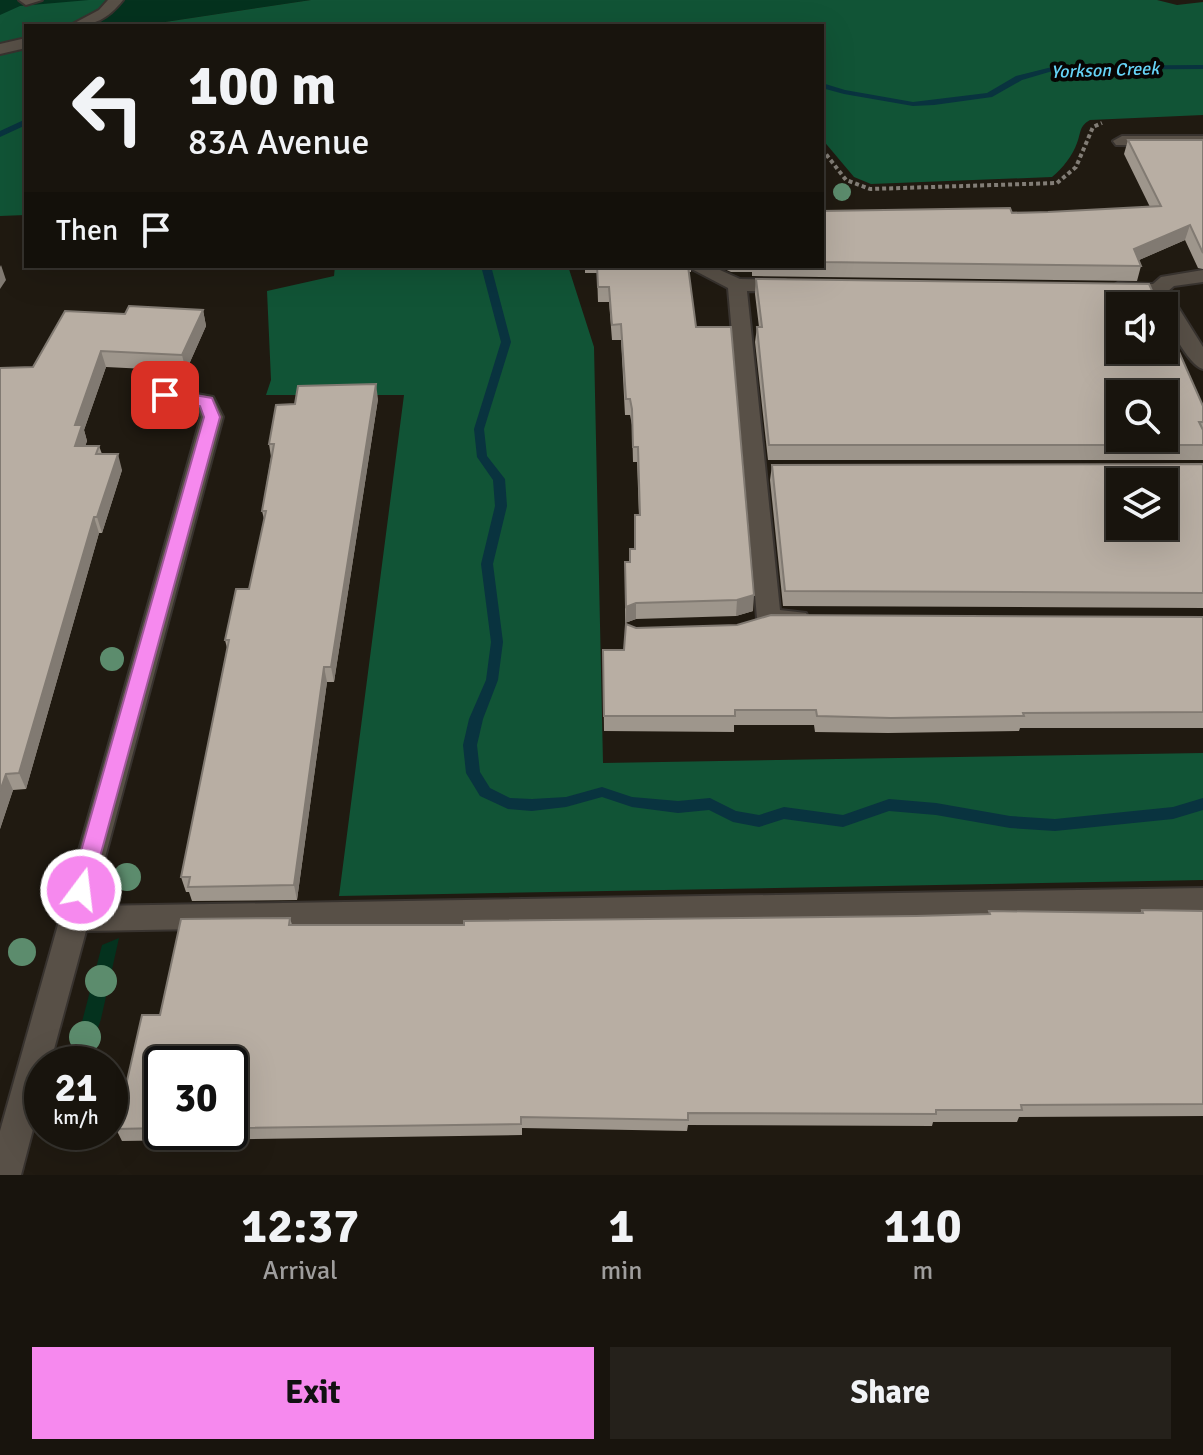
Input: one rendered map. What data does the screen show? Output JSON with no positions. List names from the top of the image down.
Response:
{
  "water": ["Yorkson Creek"],
  "page": {
    "turn": ["100 m", "83A Avenue"],
    "then": "Then",
    "speed": "21 km/h",
    "limit": "30",
    "eta": [
      "12:37",
      "Arrival",
      "1",
      "min",
      "110",
      "m"
    ],
    "buttons": ["Exit", "Share"]
  }
}
